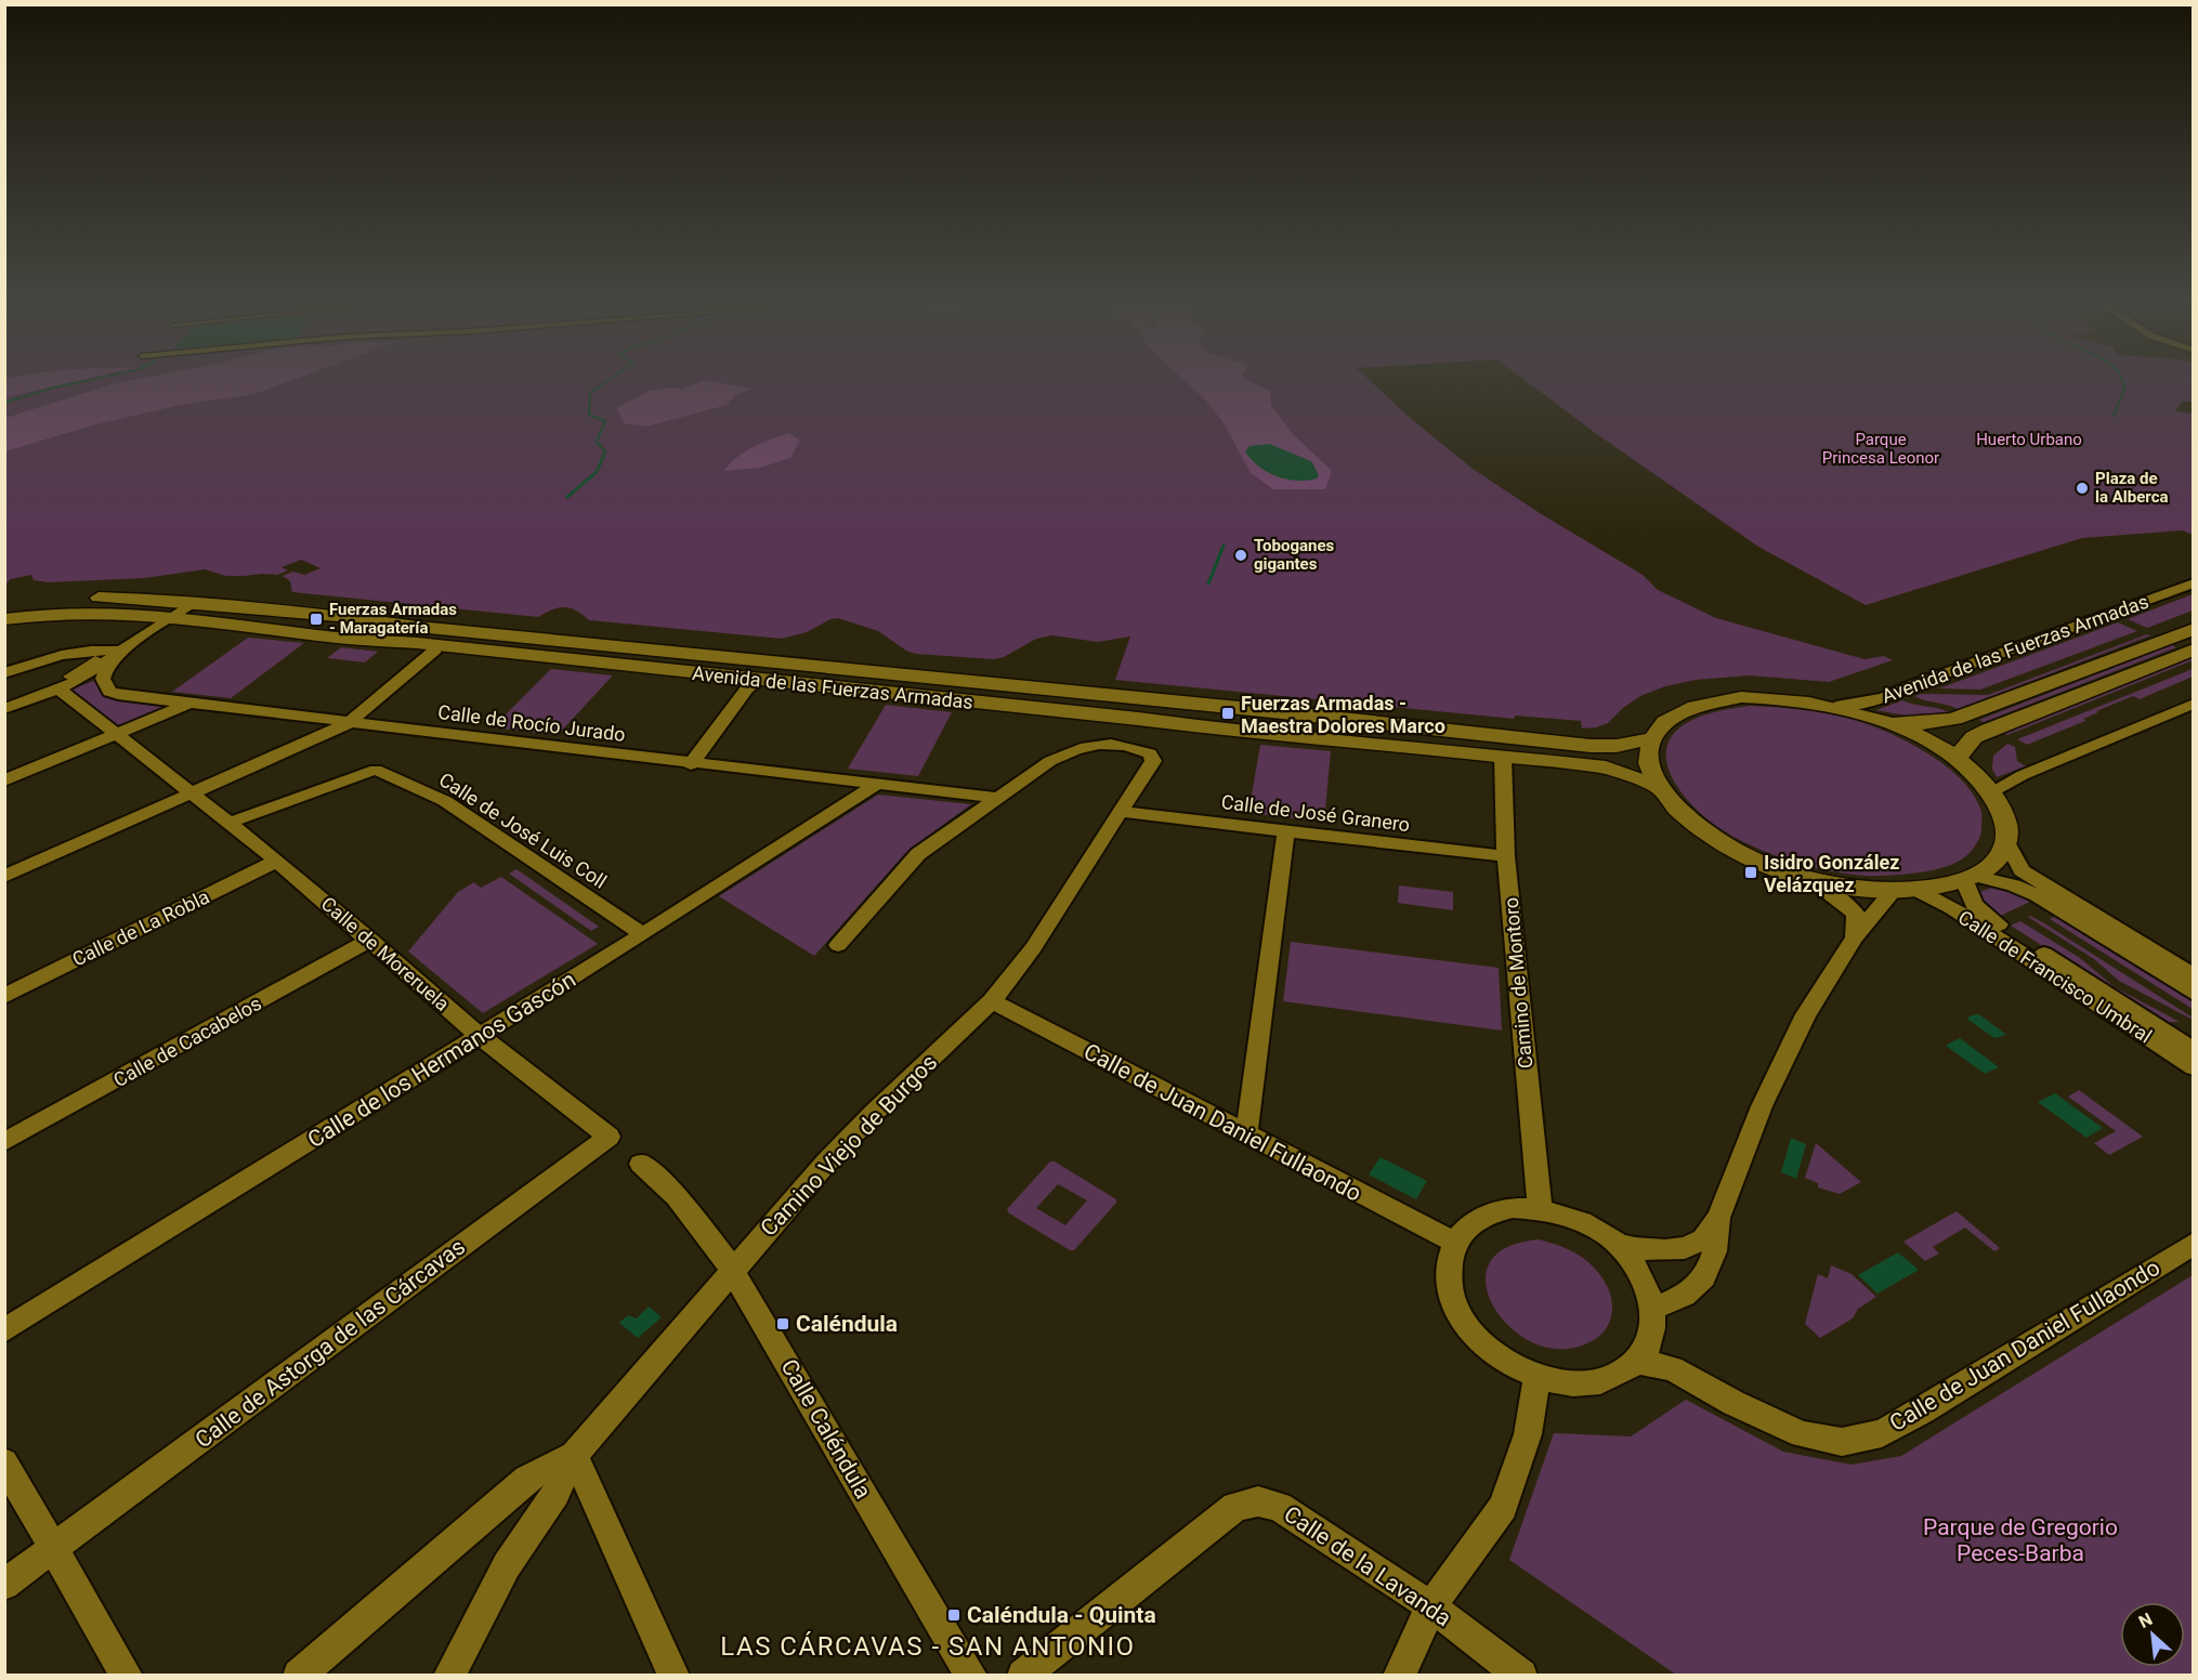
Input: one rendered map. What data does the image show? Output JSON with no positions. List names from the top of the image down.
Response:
{
  "streets": {
    "street": [
      "Avenida de las Fuerzas Armadas",
      "Calle de Rocío Jurado",
      "Calle de José Granero",
      "Calle de José Luis Coll",
      "Calle de La Robla",
      "Calle de Moreruela",
      "Calle de Francisco Umbral",
      "Camino de Montoro",
      "Calle de Cacabelos",
      "Calle de los Hermanos Gascón",
      "Calle de Juan Daniel Fullaondo",
      "Camino Viejo de Burgos",
      "Calle de Astorga de las Cárcavas",
      "Calle Caléndula",
      "Calle de la Lavanda"
    ]
  },
  "crossings": [
    ["Avenida de las Fuerzas Armadas", "Camino de Montoro"],
    ["Calle de Rocío Jurado", "Calle de los Hermanos Gascón"],
    ["Calle de Rocío Jurado", "Camino Viejo de Burgos"],
    ["Calle de José Granero", "Camino de Montoro"],
    ["Calle de José Granero", "Camino Viejo de Burgos"],
    ["Calle de José Luis Coll", "Calle de Moreruela"],
    ["Calle de José Luis Coll", "Calle de los Hermanos Gascón"],
    ["Calle de La Robla", "Calle de Moreruela"],
    ["Calle de Moreruela", "Calle de Cacabelos"],
    ["Calle de Moreruela", "Calle de los Hermanos Gascón"],
    ["Calle de Moreruela", "Calle de Astorga de las Cárcavas"],
    ["Camino de Montoro", "Calle de Juan Daniel Fullaondo"],
    ["Calle de Juan Daniel Fullaondo", "Camino Viejo de Burgos"],
    ["Camino Viejo de Burgos", "Calle Caléndula"]
  ],
  "districts": ["LAS CÁRCAVAS - SAN ANTONIO"],
  "parks": ["Parque Princesa Leonor", "Huerto Urbano", "Parque de Gregorio Peces-Barba"],
  "places": {
    "other": ["Plaza de la Alberca", "Toboganes gigantes"],
    "transit": [
      "Fuerzas Armadas - Maragatería",
      "Fuerzas Armadas - Maestra Dolores Marco",
      "Isidro González Velázquez",
      "Caléndula",
      "Caléndula - Quinta"
    ]
  },
  "north": "top left"
}
